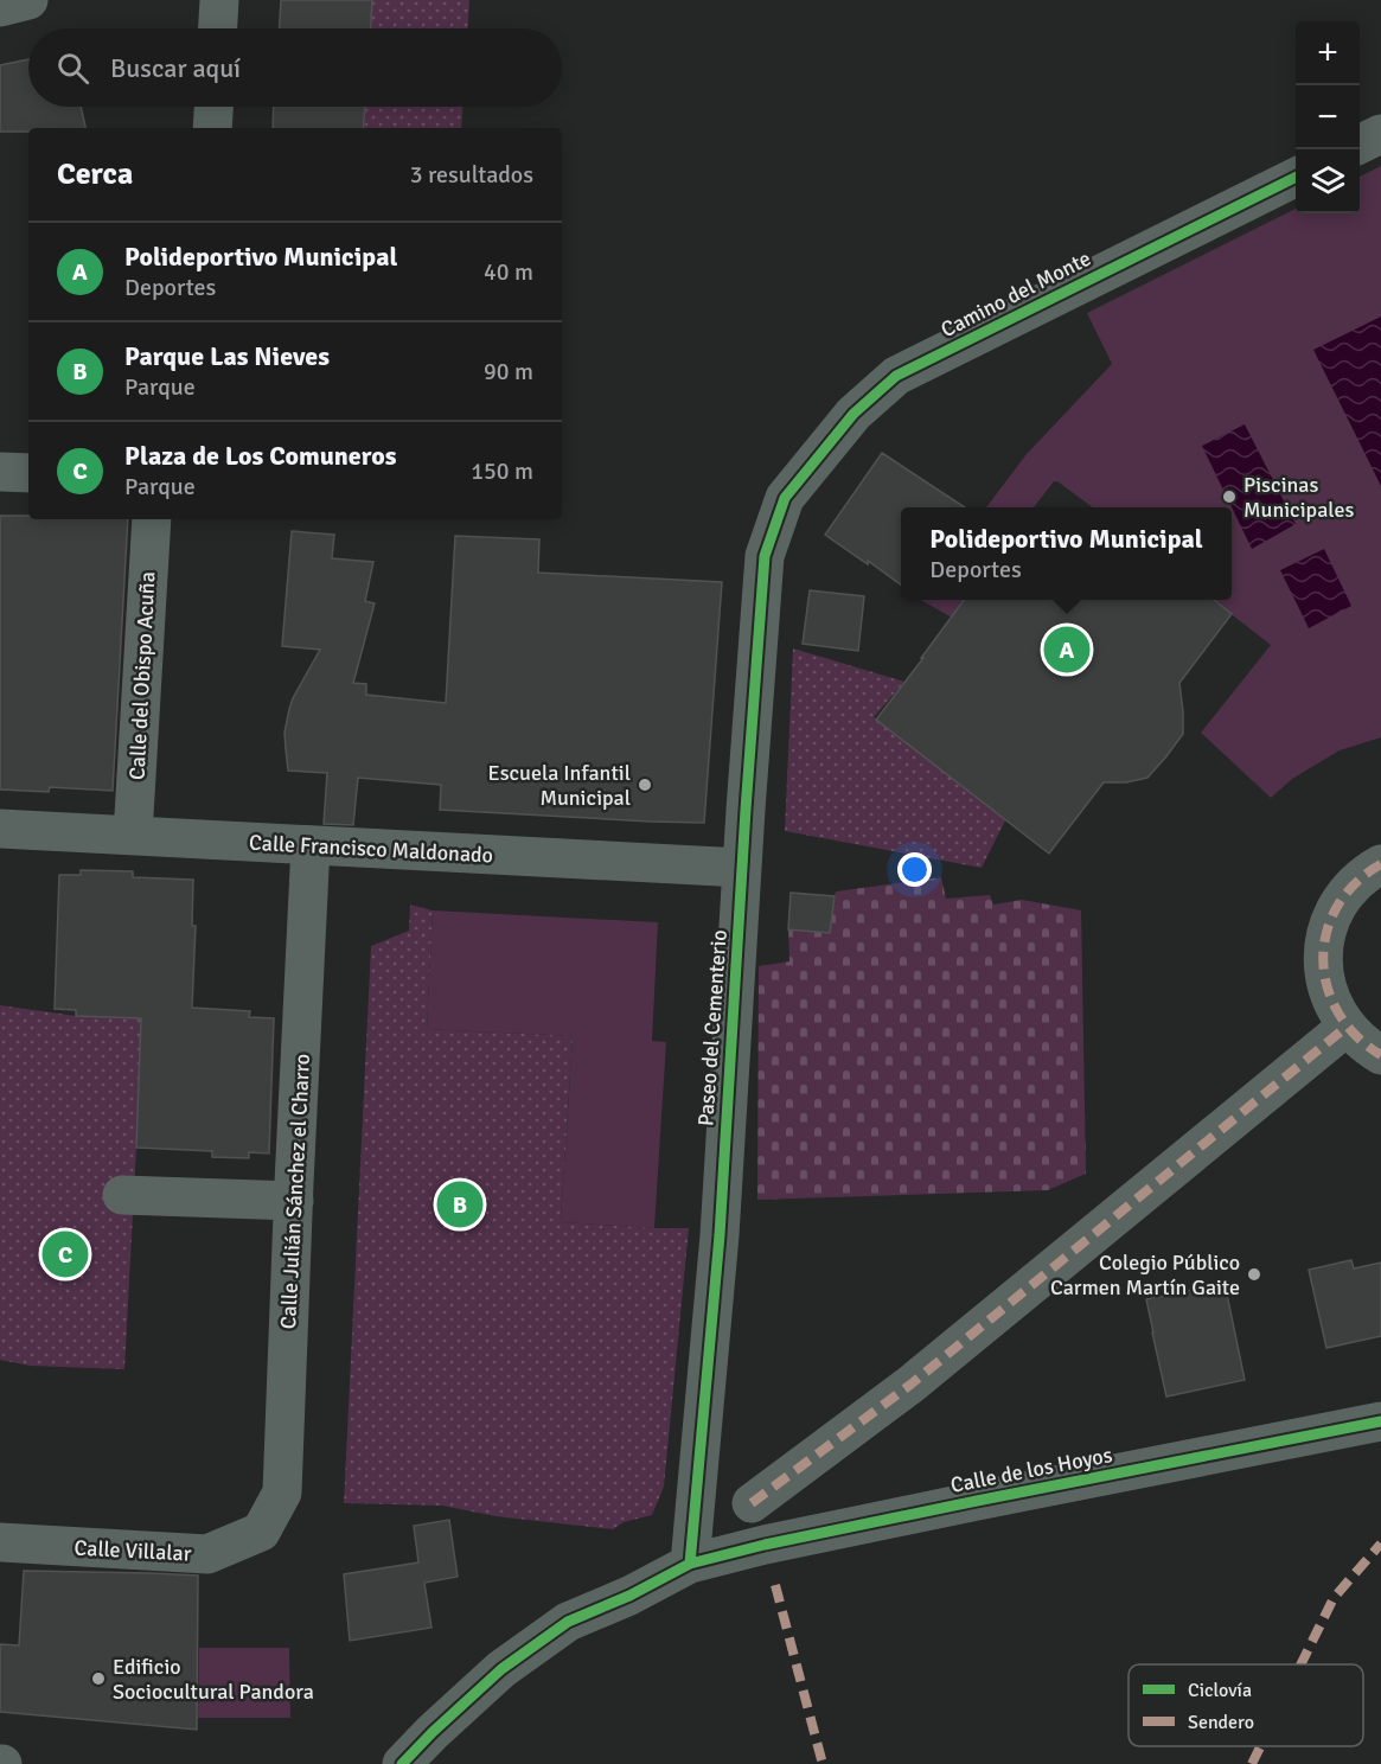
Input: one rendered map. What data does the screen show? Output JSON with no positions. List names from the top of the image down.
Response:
{
  "streets": {
    "street": [
      "Camino del Monte",
      "Calle del Obispo Acuña",
      "Calle Francisco Maldonado",
      "Paseo del Cementerio",
      "Calle Julián Sánchez el Charro",
      "Calle de los Hoyos",
      "Calle Villalar"
    ]
  },
  "crossings": [
    ["Camino del Monte", "Paseo del Cementerio"],
    ["Calle del Obispo Acuña", "Calle Francisco Maldonado"],
    ["Calle Francisco Maldonado", "Paseo del Cementerio"],
    ["Calle Francisco Maldonado", "Calle Julián Sánchez el Charro"],
    ["Paseo del Cementerio", "Calle de los Hoyos"],
    ["Calle Julián Sánchez el Charro", "Calle Villalar"]
  ],
  "places": [
    "Piscinas Municipales",
    "Escuela Infantil Municipal",
    "Colegio Público Carmen Martín Gaite",
    "Edificio Sociocultural Pandora"
  ],
  "legend": ["Ciclovía", "Sendero"],
  "page": {
    "map_buttons": ["+", "−"],
    "search": "Buscar aquí",
    "heading": ["Cerca", "3 resultados"],
    "list": [
      {
        "mark": "A",
        "name": "Polideportivo Municipal",
        "note": "Deportes",
        "value": "40 m"
      },
      {
        "mark": "B",
        "name": "Parque Las Nieves",
        "note": "Parque",
        "value": "90 m"
      },
      {
        "mark": "C",
        "name": "Plaza de Los Comuneros",
        "note": "Parque",
        "value": "150 m"
      }
    ],
    "popup": ["Polideportivo Municipal", "Deportes"],
    "pins": ["A", "B", "C"]
  }
}
